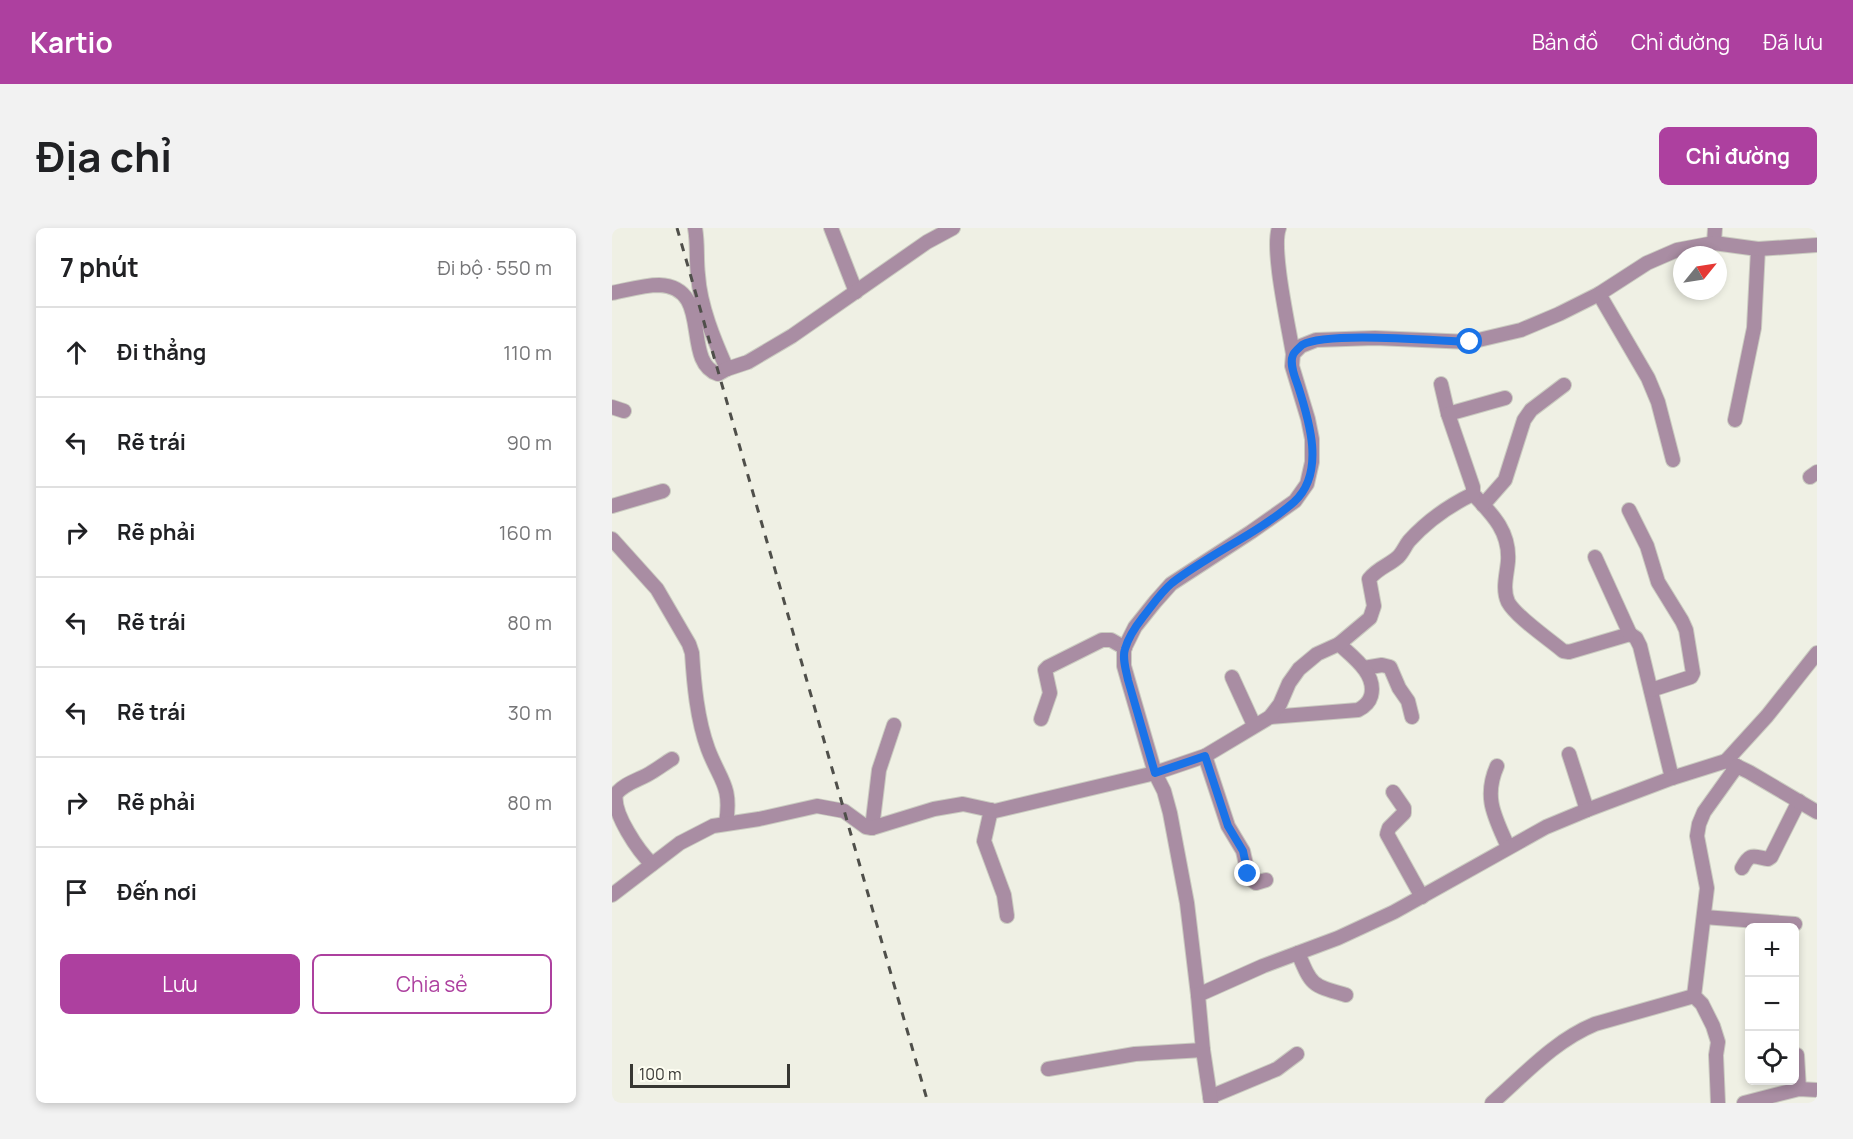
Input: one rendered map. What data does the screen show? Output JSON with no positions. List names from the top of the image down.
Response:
{
  "scale_bar": "100 m",
  "north": "top right",
  "page": {
    "header": "Kartio",
    "nav": ["Bản đồ", "Chỉ đường", "Đã lưu"],
    "title": "Địa chỉ",
    "buttons": [
      "Chỉ đường",
      ["Lưu", "Chia sẻ"]
    ],
    "heading": ["7 phút", "Đi bộ · 550 m"],
    "list": [
      ["Đi thẳng", "110 m"],
      ["Rẽ trái", "90 m"],
      ["Rẽ phải", "160 m"],
      ["Rẽ trái", "80 m"],
      ["Rẽ trái", "30 m"],
      ["Rẽ phải", "80 m"],
      "Đến nơi"
    ],
    "map_buttons": ["+", "−"],
    "scale": "100 m"
  }
}
